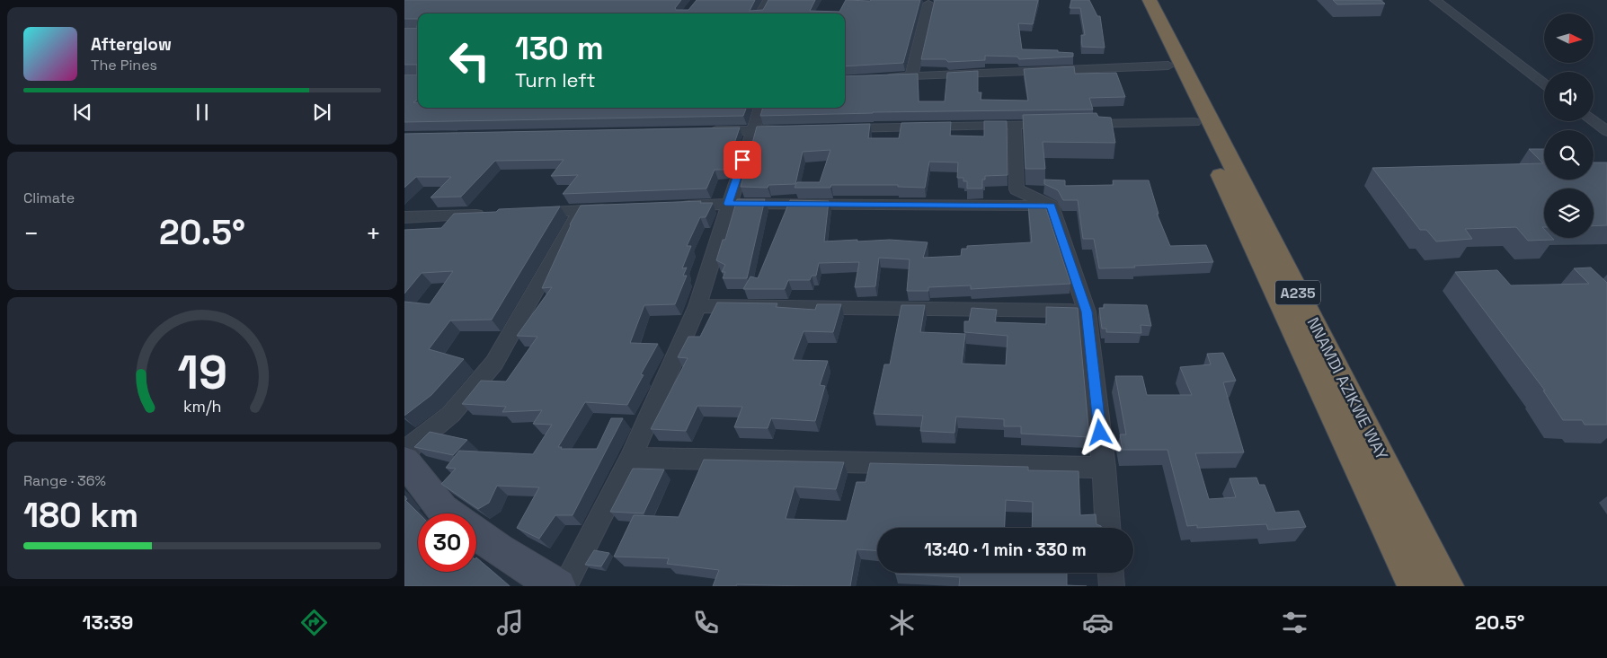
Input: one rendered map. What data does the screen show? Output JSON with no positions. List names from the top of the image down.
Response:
{
  "streets": {
    "highway": ["A235", "NNAMDI AZIKWE WAY"]
  },
  "north": "right",
  "page": {
    "turn": ["130 m", "Turn left"],
    "song": ["Afterglow", "The Pines"],
    "tile": [
      "Climate",
      ["Range · 36%", "180 km"]
    ],
    "heat": ["−", "20.5°", "+"],
    "limit": "30",
    "trip": "13:40 · 1 min · 330 m",
    "tabs": ["13:39", "20.5°"],
    "gauge": ["19", "km/h"]
  }
}
